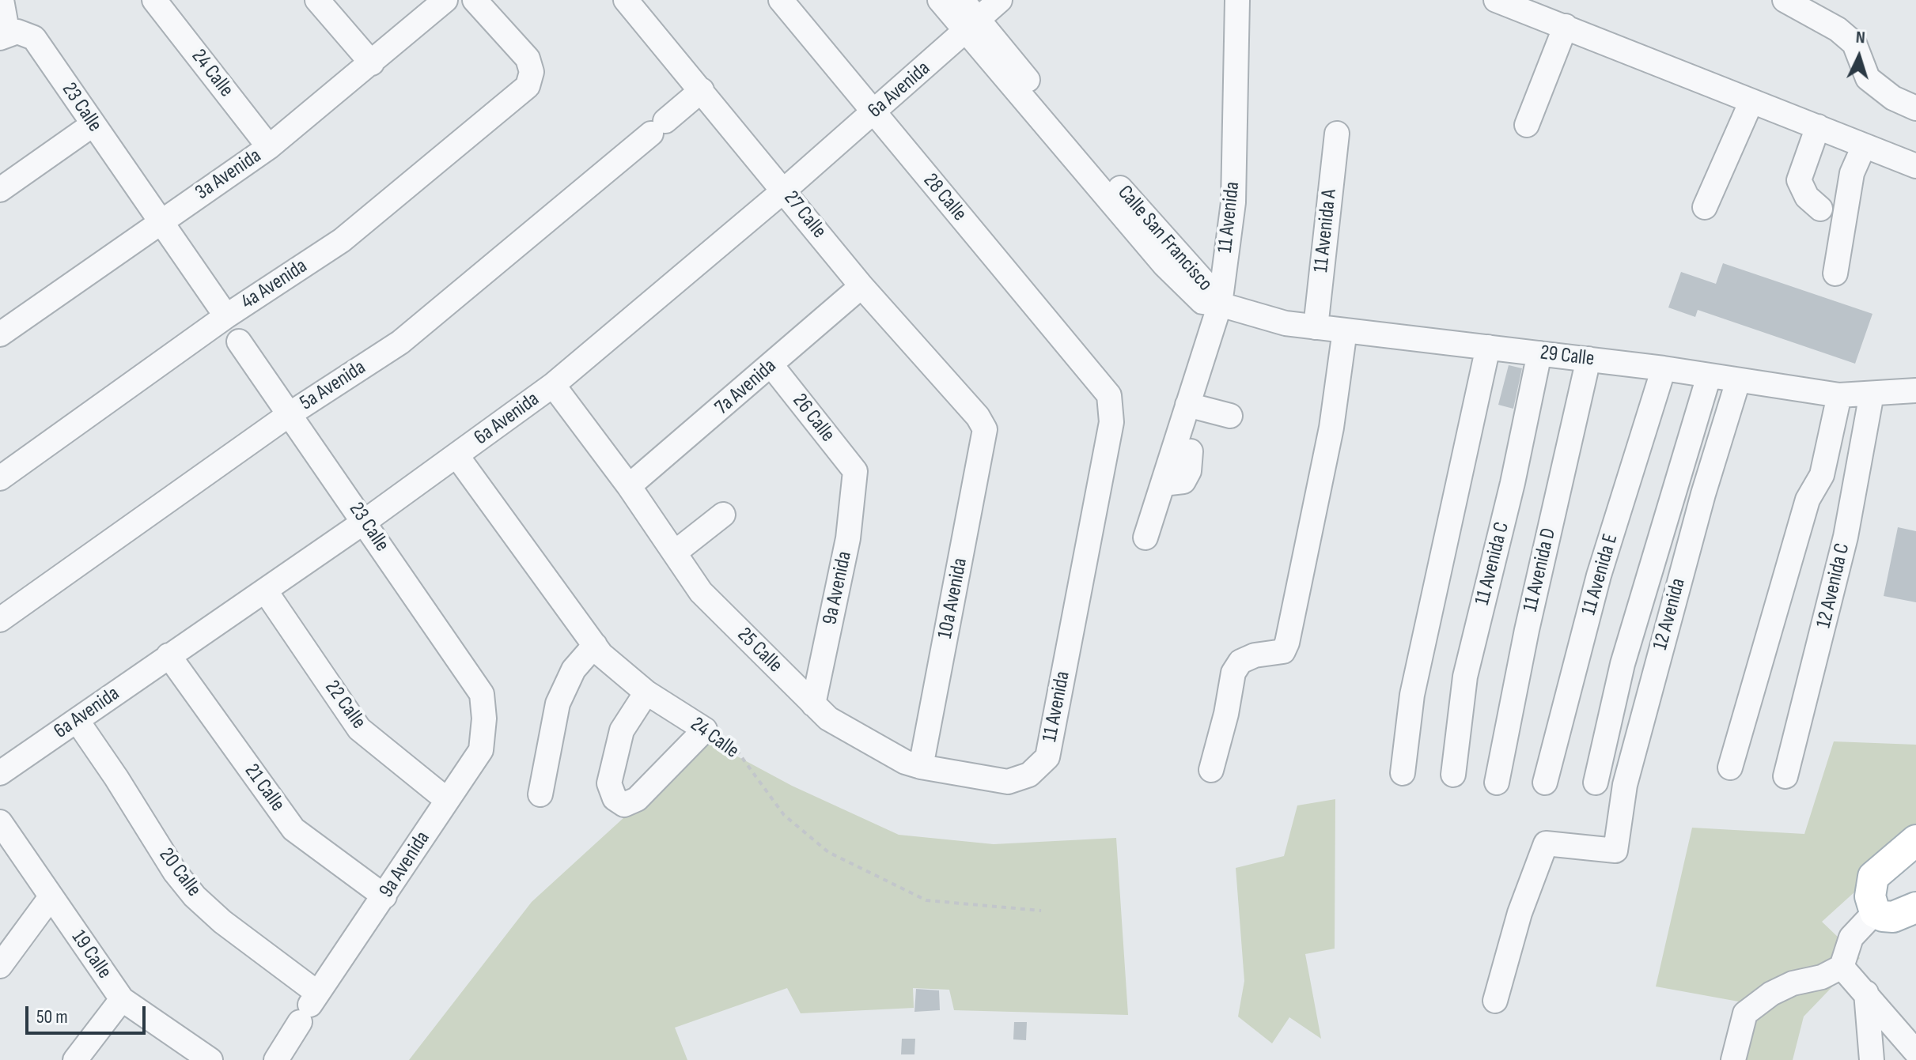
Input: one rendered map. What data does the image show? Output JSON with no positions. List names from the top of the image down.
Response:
{
  "streets": {
    "street": [
      "24 Calle",
      "6a Avenida",
      "23 Calle",
      "3a Avenida",
      "28 Calle",
      "27 Calle",
      "11 Avenida",
      "11 Avenida A",
      "Calle San Francisco",
      "4a Avenida",
      "29 Calle",
      "5a Avenida",
      "7a Avenida",
      "26 Calle",
      "11 Avenida C",
      "11 Avenida D",
      "11 Avenida E",
      "12 Avenida C",
      "9a Avenida",
      "10a Avenida",
      "12 Avenida",
      "25 Calle",
      "22 Calle",
      "21 Calle",
      "20 Calle",
      "19 Calle"
    ]
  },
  "crossings": [
    ["24 Calle", "6a Avenida"],
    ["24 Calle", "3a Avenida"],
    ["6a Avenida", "23 Calle"],
    ["6a Avenida", "28 Calle"],
    ["6a Avenida", "27 Calle"],
    ["6a Avenida", "Calle San Francisco"],
    ["6a Avenida", "25 Calle"],
    ["6a Avenida", "22 Calle"],
    ["6a Avenida", "21 Calle"],
    ["6a Avenida", "20 Calle"],
    ["23 Calle", "3a Avenida"],
    ["23 Calle", "4a Avenida"],
    ["23 Calle", "5a Avenida"],
    ["23 Calle", "9a Avenida"],
    ["28 Calle", "11 Avenida"],
    ["27 Calle", "5a Avenida"],
    ["27 Calle", "7a Avenida"],
    ["27 Calle", "10a Avenida"],
    ["11 Avenida", "Calle San Francisco"],
    ["11 Avenida", "29 Calle"],
    ["11 Avenida", "25 Calle"],
    ["11 Avenida A", "29 Calle"],
    ["Calle San Francisco", "29 Calle"],
    ["29 Calle", "11 Avenida C"],
    ["29 Calle", "11 Avenida D"],
    ["29 Calle", "11 Avenida E"],
    ["29 Calle", "12 Avenida C"],
    ["29 Calle", "12 Avenida"],
    ["7a Avenida", "26 Calle"],
    ["7a Avenida", "25 Calle"],
    ["26 Calle", "9a Avenida"],
    ["9a Avenida", "25 Calle"],
    ["9a Avenida", "22 Calle"],
    ["9a Avenida", "21 Calle"],
    ["9a Avenida", "20 Calle"],
    ["10a Avenida", "25 Calle"]
  ],
  "scale_bar": "50 m",
  "north": "top"
}
